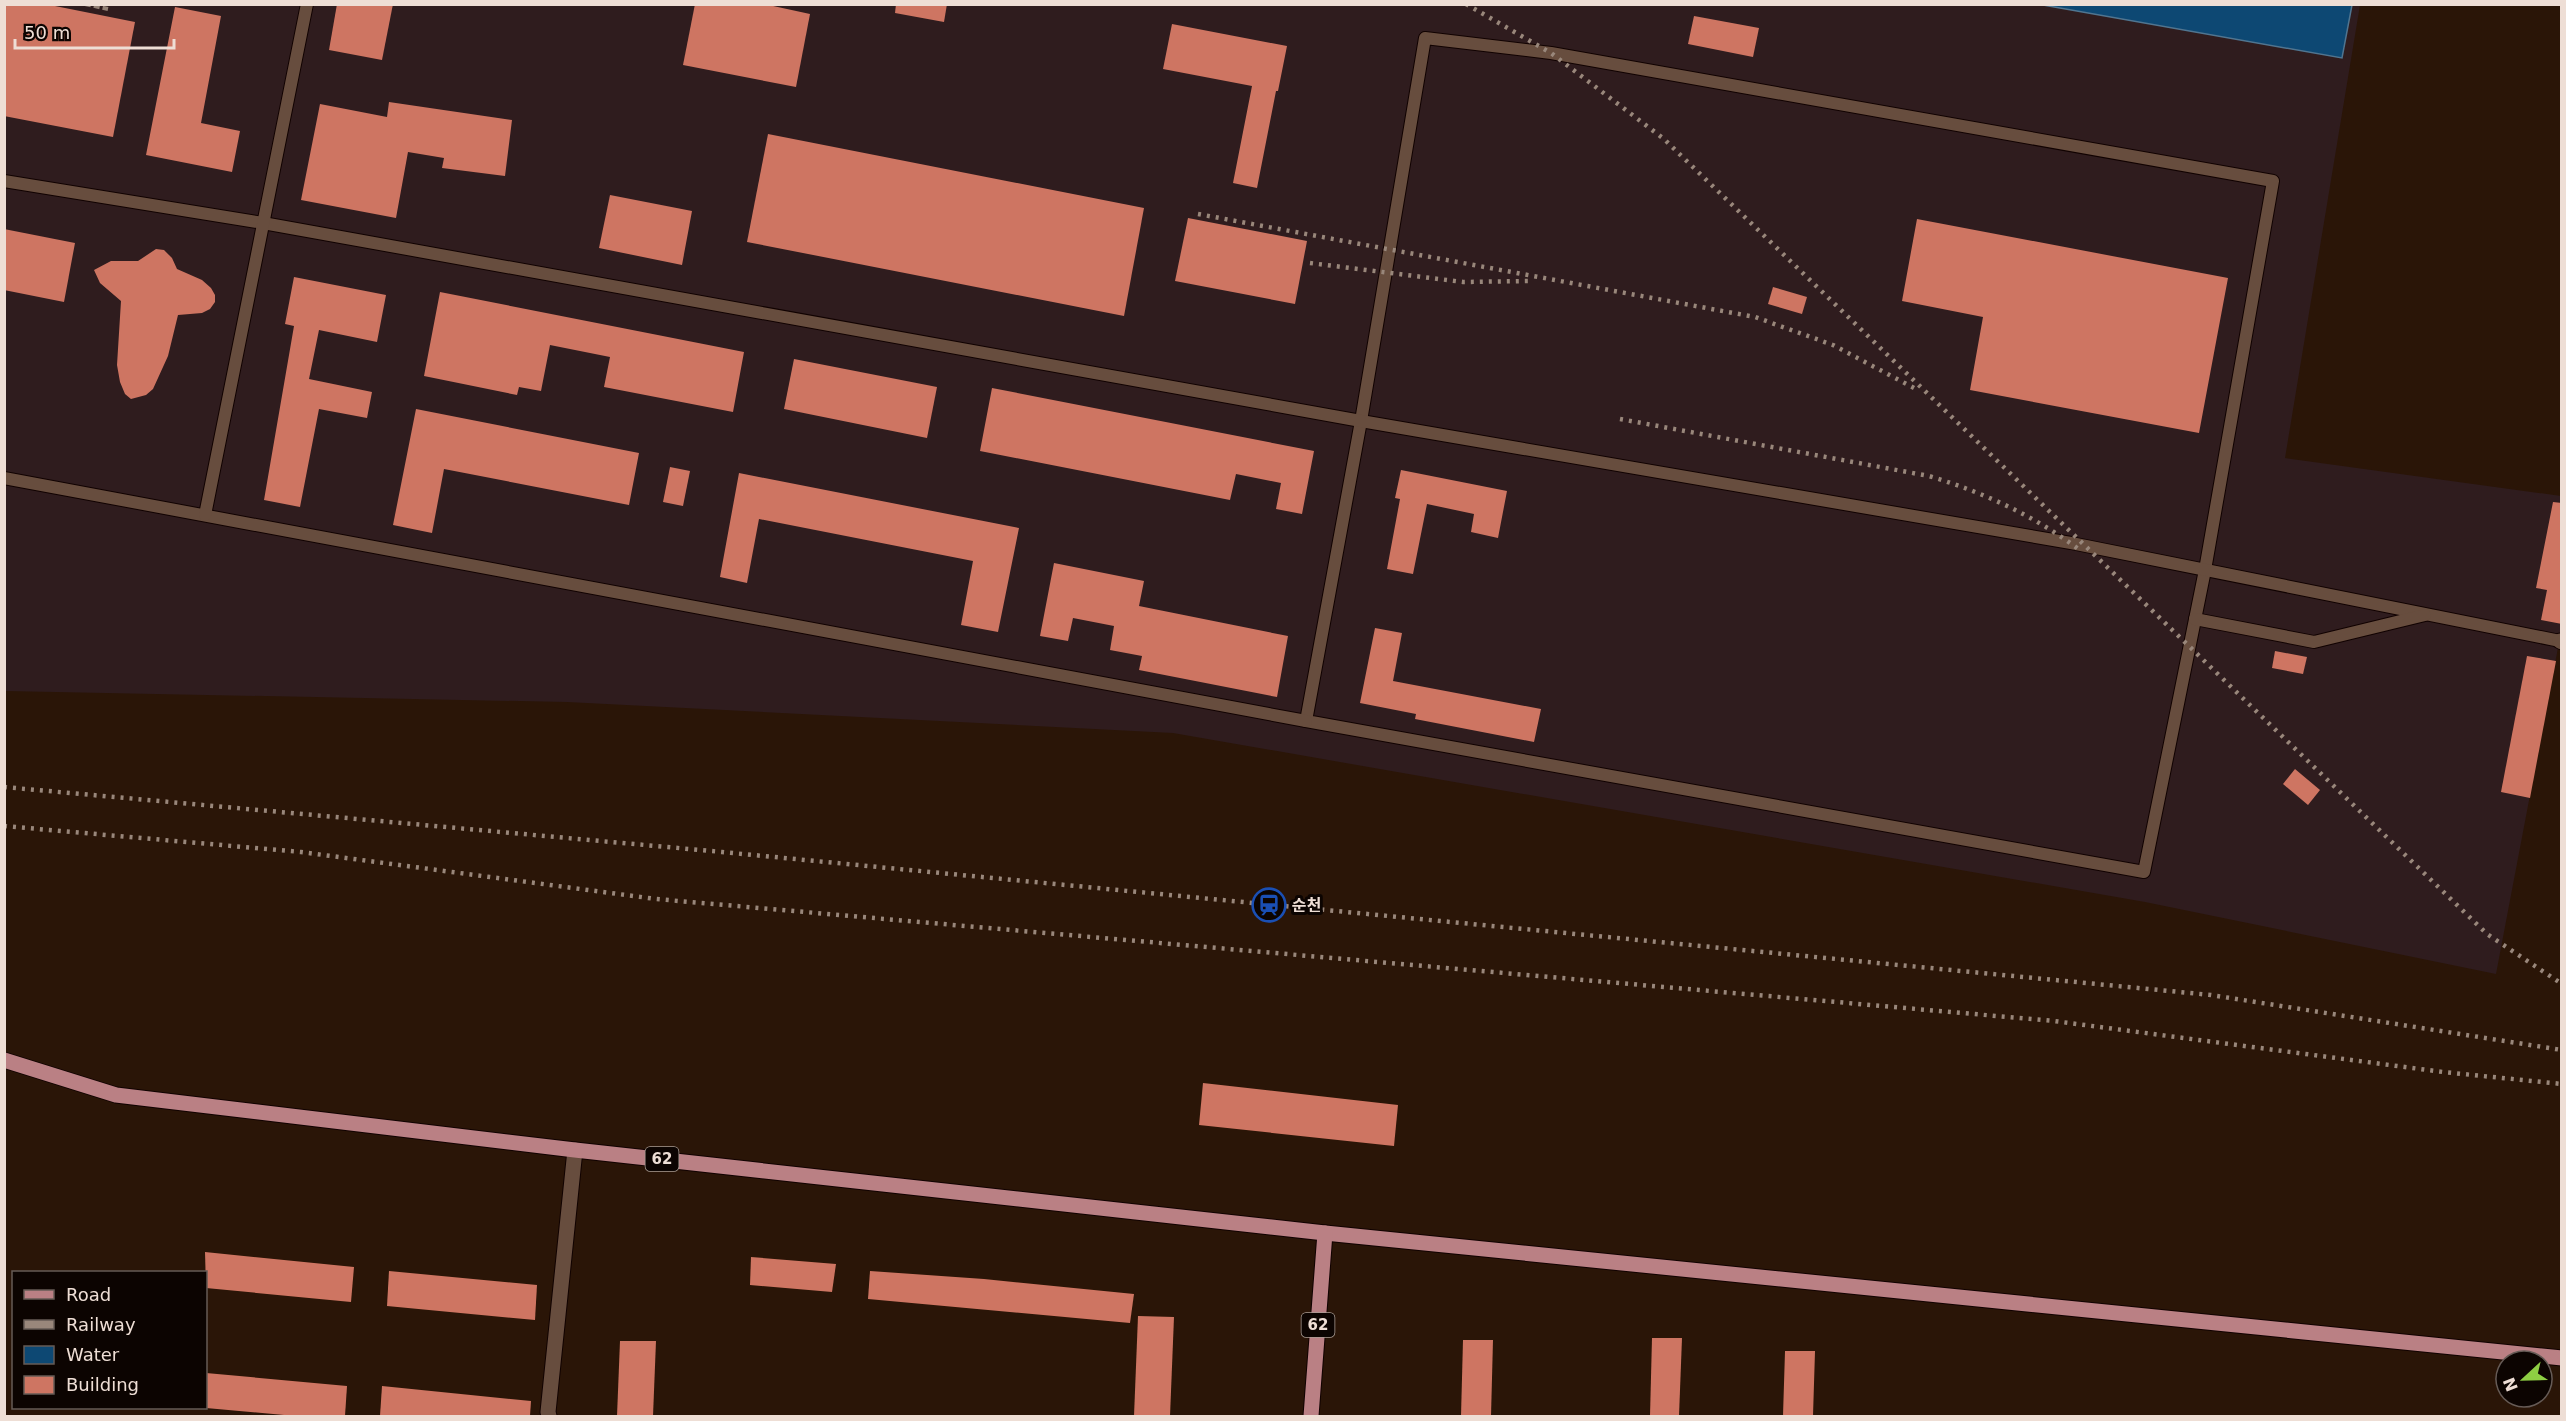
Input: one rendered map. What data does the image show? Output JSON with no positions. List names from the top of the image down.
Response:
{
  "streets": {
    "main road": ["62"]
  },
  "places": {
    "station": ["순천"]
  },
  "legend": [
    "Road",
    "Railway",
    "Water",
    "Building"
  ],
  "scale_bar": "50 m",
  "north": "left"
}
